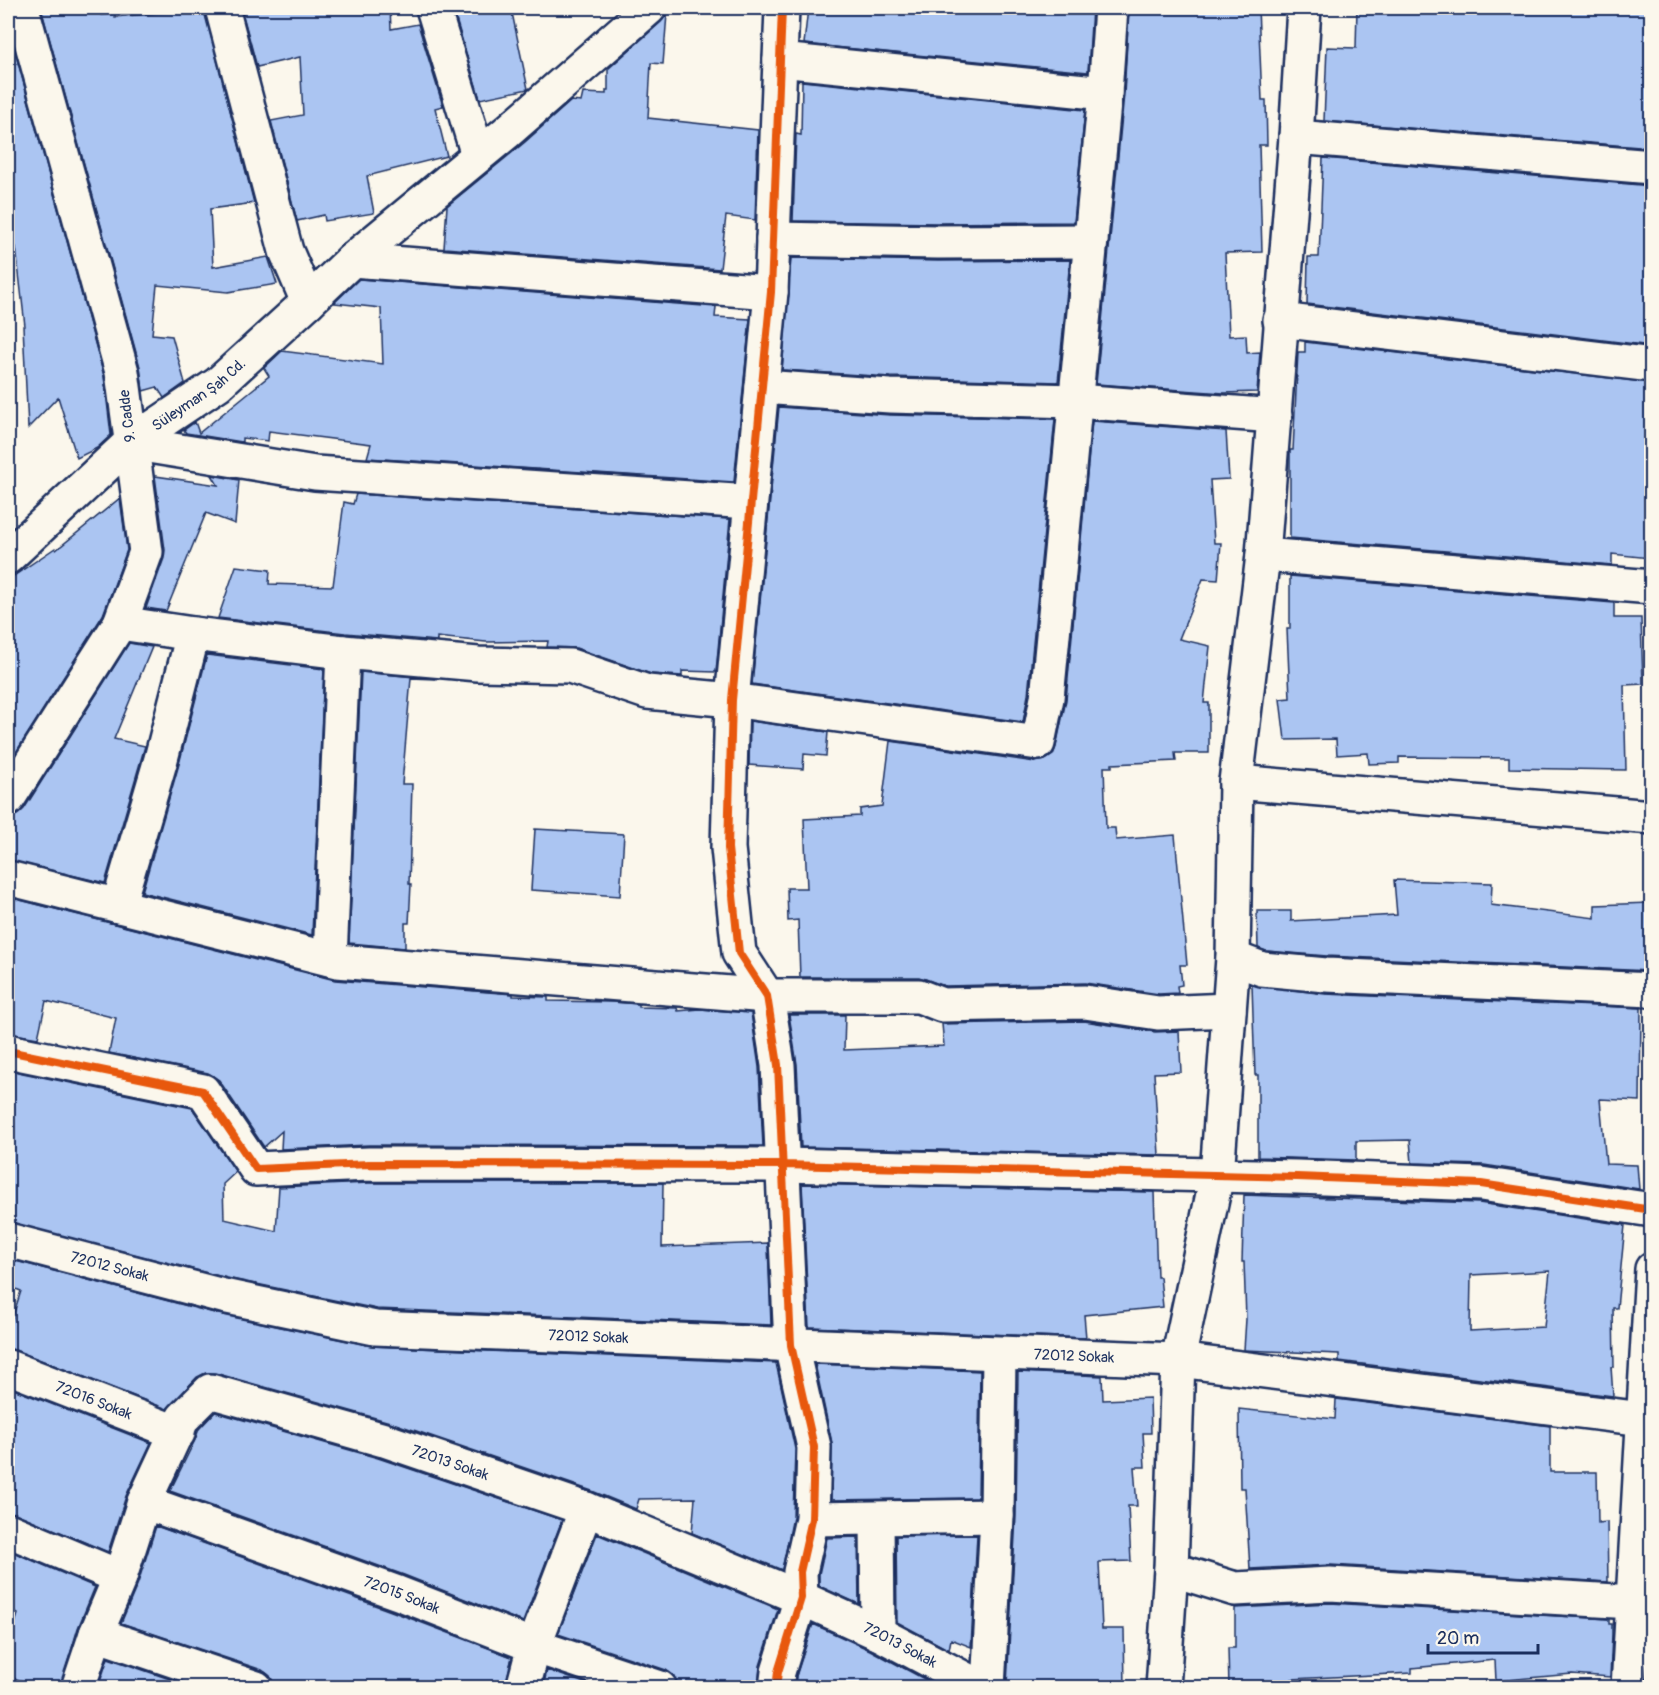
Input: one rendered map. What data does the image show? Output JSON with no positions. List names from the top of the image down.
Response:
{
  "streets": {
    "street": [
      "Süleyman Şah Cd.",
      "9. Cadde",
      "72012 Sokak",
      "72016 Sokak",
      "72013 Sokak",
      "72015 Sokak"
    ]
  },
  "crossings": [
    ["Süleyman Şah Cd.", "9. Cadde"],
    ["72016 Sokak", "72013 Sokak"],
    ["72013 Sokak", "72015 Sokak"]
  ],
  "scale_bar": "20 m"
}
